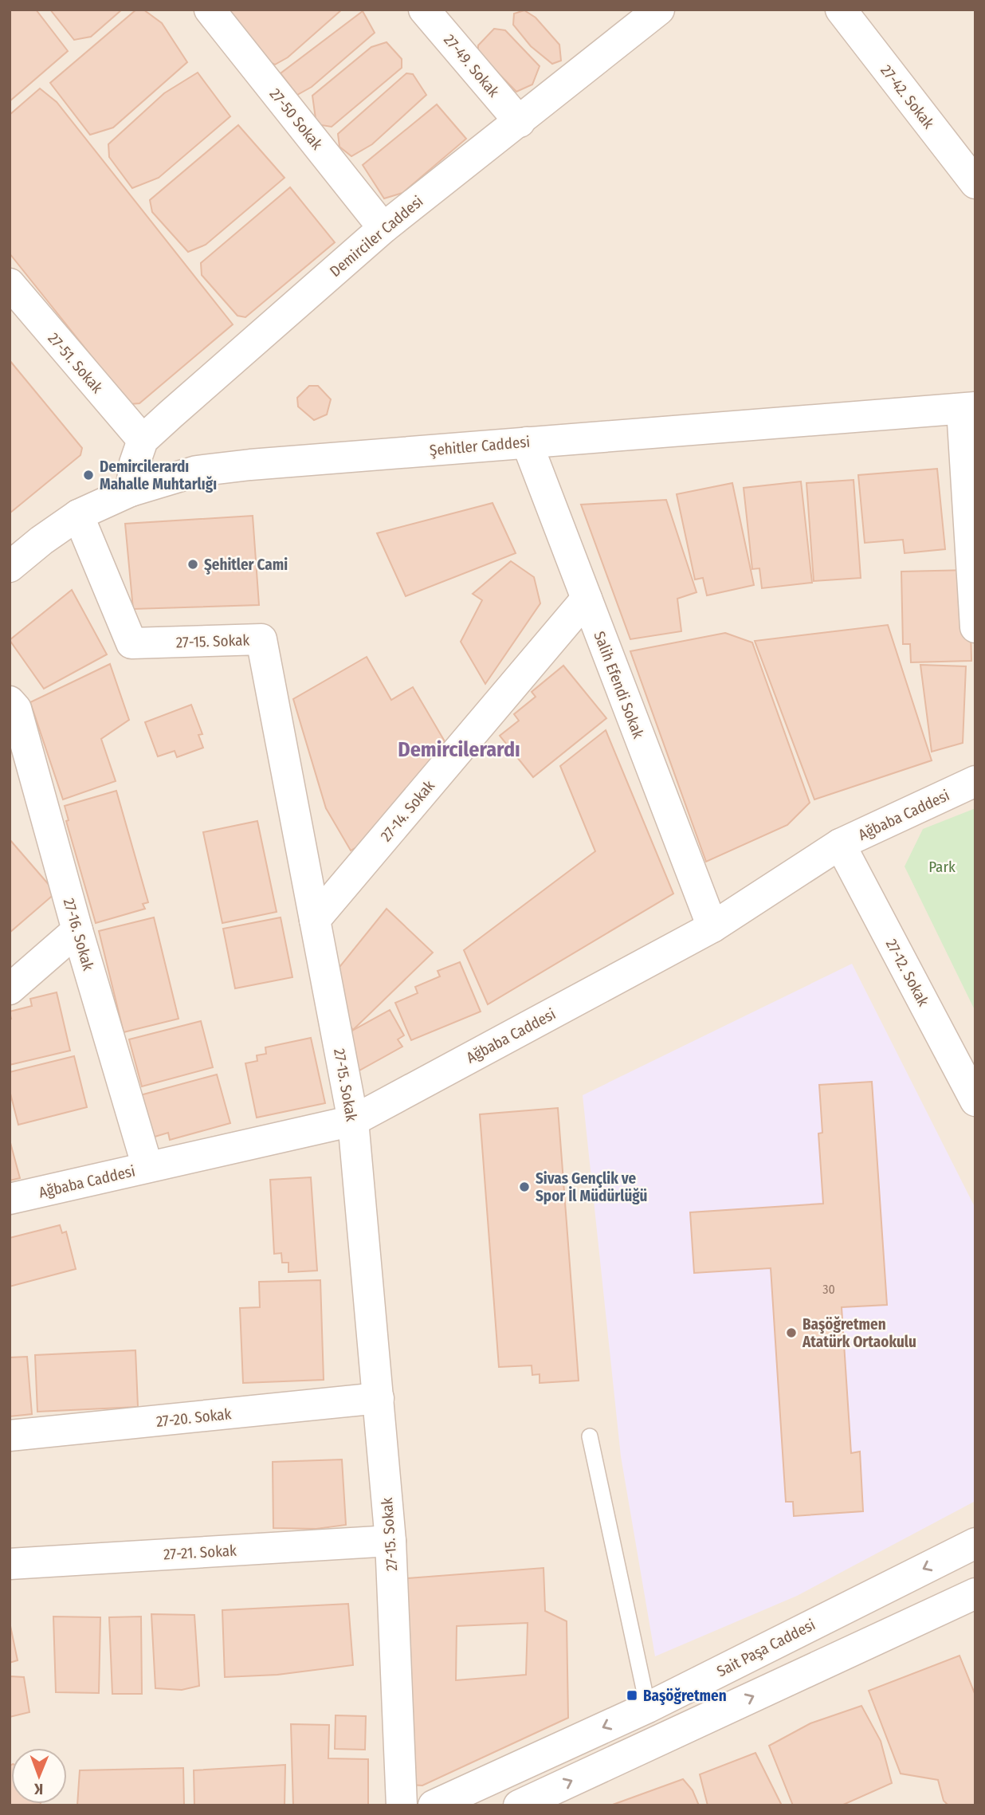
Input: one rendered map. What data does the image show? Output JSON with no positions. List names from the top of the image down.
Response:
{
  "streets": {
    "street": [
      "27-49. Sokak",
      "27-42. Sokak",
      "27-50 Sokak",
      "Demirciler Caddesi",
      "27-51. Sokak",
      "Şehitler Caddesi",
      "27-15. Sokak",
      "Salih Efendi Sokak",
      "27-14. Sokak",
      "Ağbaba Caddesi",
      "27-16. Sokak",
      "27-12. Sokak",
      "27-20. Sokak",
      "27-21. Sokak",
      "Sait Paşa Caddesi"
    ]
  },
  "crossings": [
    ["27-49. Sokak", "Demirciler Caddesi"],
    ["27-50 Sokak", "Demirciler Caddesi"],
    ["Demirciler Caddesi", "27-51. Sokak"],
    ["Demirciler Caddesi", "Şehitler Caddesi"],
    ["Şehitler Caddesi", "27-15. Sokak"],
    ["Şehitler Caddesi", "Salih Efendi Sokak"],
    ["27-15. Sokak", "27-14. Sokak"],
    ["27-15. Sokak", "Ağbaba Caddesi"],
    ["27-15. Sokak", "27-20. Sokak"],
    ["27-15. Sokak", "27-21. Sokak"],
    ["Salih Efendi Sokak", "27-14. Sokak"],
    ["Salih Efendi Sokak", "Ağbaba Caddesi"],
    ["Ağbaba Caddesi", "27-16. Sokak"],
    ["Ağbaba Caddesi", "27-12. Sokak"]
  ],
  "districts": ["Demircilerardı"],
  "parks": ["Park"],
  "places": {
    "other": [
      "Demircilerardı Mahalle Muhtarlığı",
      "Şehitler Cami",
      "Sivas Gençlik ve Spor İl Müdürlüğü",
      "Başöğretmen Atatürk Ortaokulu"
    ],
    "transit": ["Başöğretmen"]
  },
  "house_numbers": ["30"],
  "north": "bottom"
}
